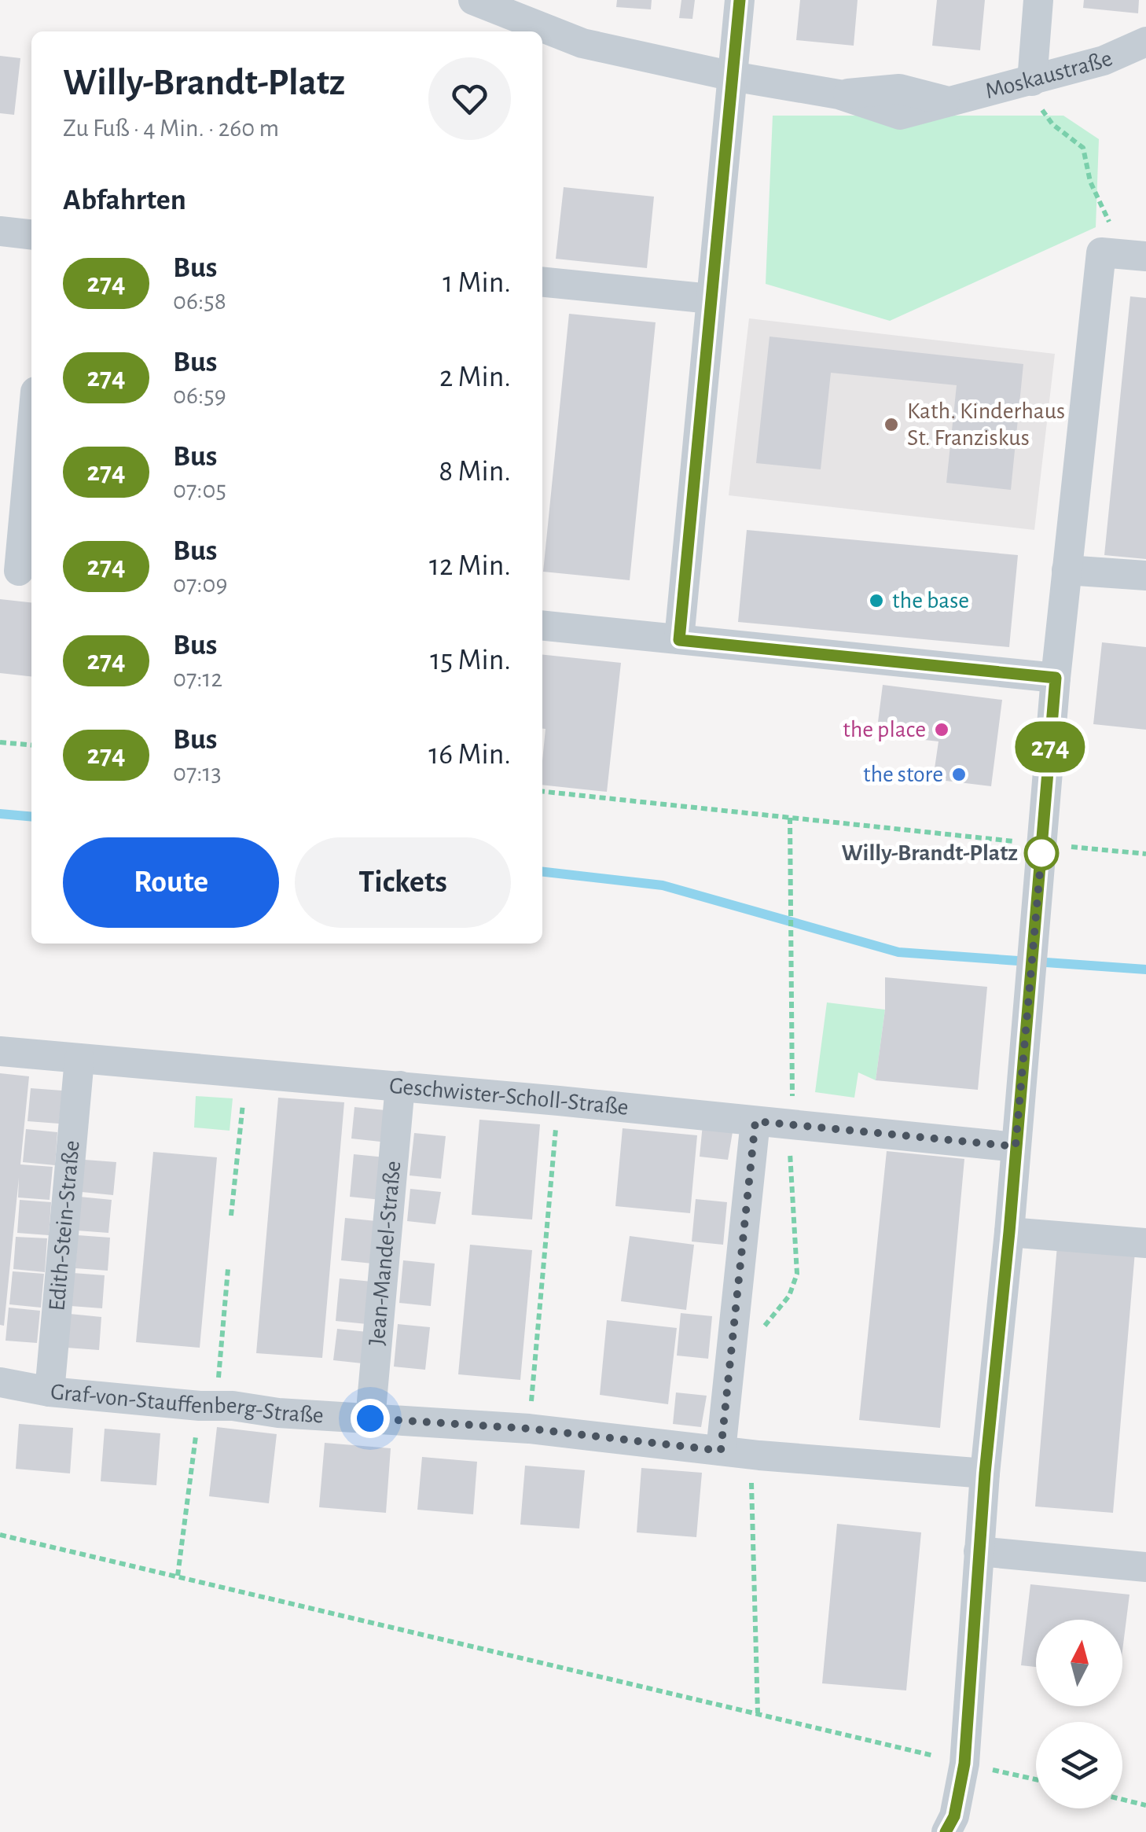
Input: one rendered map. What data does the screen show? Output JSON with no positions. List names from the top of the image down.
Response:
{
  "streets": {
    "street": [
      "Moskaustraße",
      "Geschwister-Scholl-Straße",
      "Edith-Stein-Straße",
      "Jean-Mandel-Straße",
      "Graf-von-Stauffenberg-Straße"
    ]
  },
  "crossings": [
    ["Geschwister-Scholl-Straße", "Edith-Stein-Straße"],
    ["Geschwister-Scholl-Straße", "Jean-Mandel-Straße"],
    ["Edith-Stein-Straße", "Graf-von-Stauffenberg-Straße"],
    ["Jean-Mandel-Straße", "Graf-von-Stauffenberg-Straße"]
  ],
  "places": [
    "Kath. Kinderhaus St. Franziskus",
    "the base",
    "the place",
    "the store",
    "Willy-Brandt-Platz"
  ],
  "lines": ["bus line 274"],
  "north": "top",
  "page": {
    "on_map": "274",
    "heading": [
      ["Willy-Brandt-Platz", "Zu Fuß · 4 Min. · 260 m"],
      "Abfahrten"
    ],
    "list": [
      {
        "mark": "274",
        "name": "Bus",
        "note": "06:58",
        "value": "1 Min."
      },
      {
        "mark": "274",
        "name": "Bus",
        "note": "06:59",
        "value": "2 Min."
      },
      {
        "mark": "274",
        "name": "Bus",
        "note": "07:05",
        "value": "8 Min."
      },
      {
        "mark": "274",
        "name": "Bus",
        "note": "07:09",
        "value": "12 Min."
      },
      {
        "mark": "274",
        "name": "Bus",
        "note": "07:12",
        "value": "15 Min."
      },
      {
        "mark": "274",
        "name": "Bus",
        "note": "07:13",
        "value": "16 Min."
      }
    ],
    "buttons": ["Route", "Tickets"]
  }
}
